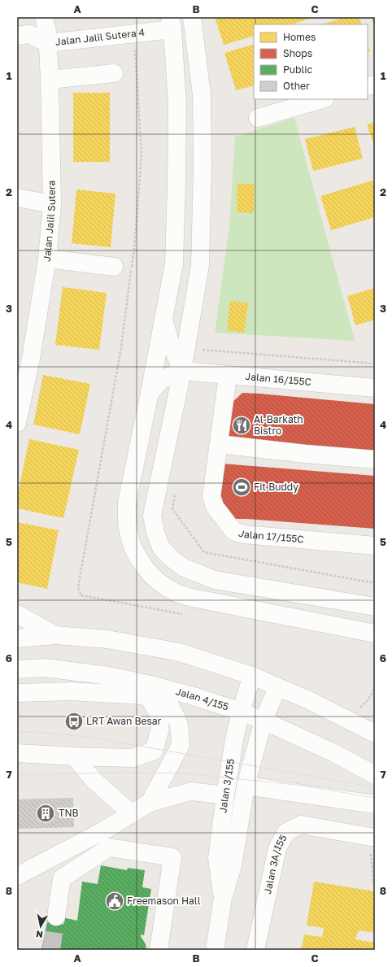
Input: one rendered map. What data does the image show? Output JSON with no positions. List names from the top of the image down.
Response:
{
  "streets": {
    "street": [
      "Jalan Jalil Sutera 4",
      "Jalan Jalil Sutera",
      "Jalan 16/155C",
      "Jalan 17/155C",
      "Jalan 4/155",
      "Jalan 3/155",
      "Jalan 3A/155"
    ]
  },
  "crossings": [
    ["Jalan Jalil Sutera 4", "Jalan Jalil Sutera"],
    ["Jalan 16/155C", "Jalan 17/155C"],
    ["Jalan 4/155", "Jalan 3/155"]
  ],
  "places": {
    "restaurant": ["Al-Barkath Bistro"],
    "sports": ["Fit Buddy"],
    "bus stop": ["LRT Awan Besar"],
    "building": ["TNB"],
    "public building": ["Freemason Hall"]
  },
  "legend": [
    "Homes",
    "Shops",
    "Public",
    "Other"
  ],
  "north": "bottom",
  "grid": {
    "columns": ["A", "B", "C"],
    "rows": [
      "1",
      "2",
      "3",
      "4",
      "5",
      "6",
      "7",
      "8"
    ]
  }
}
